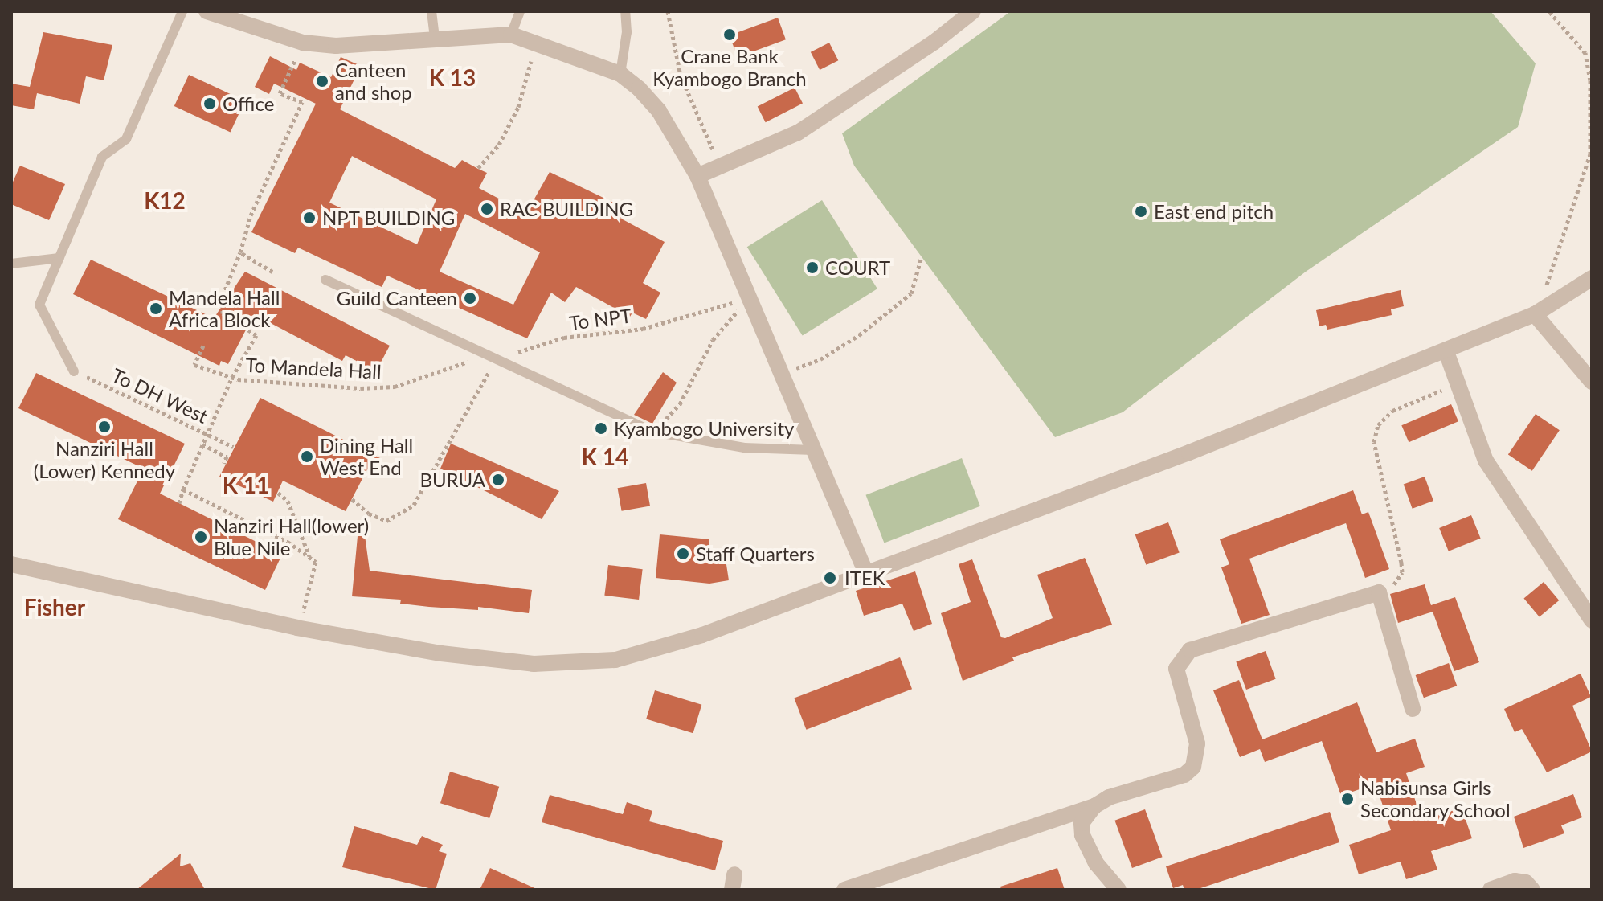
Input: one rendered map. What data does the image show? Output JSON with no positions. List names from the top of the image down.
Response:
{
  "streets": {
    "path": ["To NPT", "To Mandela Hall", "To DH West"]
  },
  "crossings": [
    ["To NPT", "To Mandela Hall"]
  ],
  "districts": [
    "K 13",
    "K12",
    "K 14",
    "K 11",
    "Fisher"
  ],
  "places": [
    "Crane Bank Kyambogo Branch",
    "Canteen and shop",
    "Office",
    "RAC BUILDING",
    "East end pitch",
    "NPT BUILDING",
    "COURT",
    "Guild Canteen",
    "Mandela Hall Africa Block",
    "Nanziri Hall (Lower) Kennedy",
    "Kyambogo University",
    "Dining Hall West End",
    "BURUA",
    "Nanziri Hall(lower) Blue Nile",
    "Staff Quarters",
    "ITEK",
    "Nabisunsa Girls Secondary School"
  ]
}
